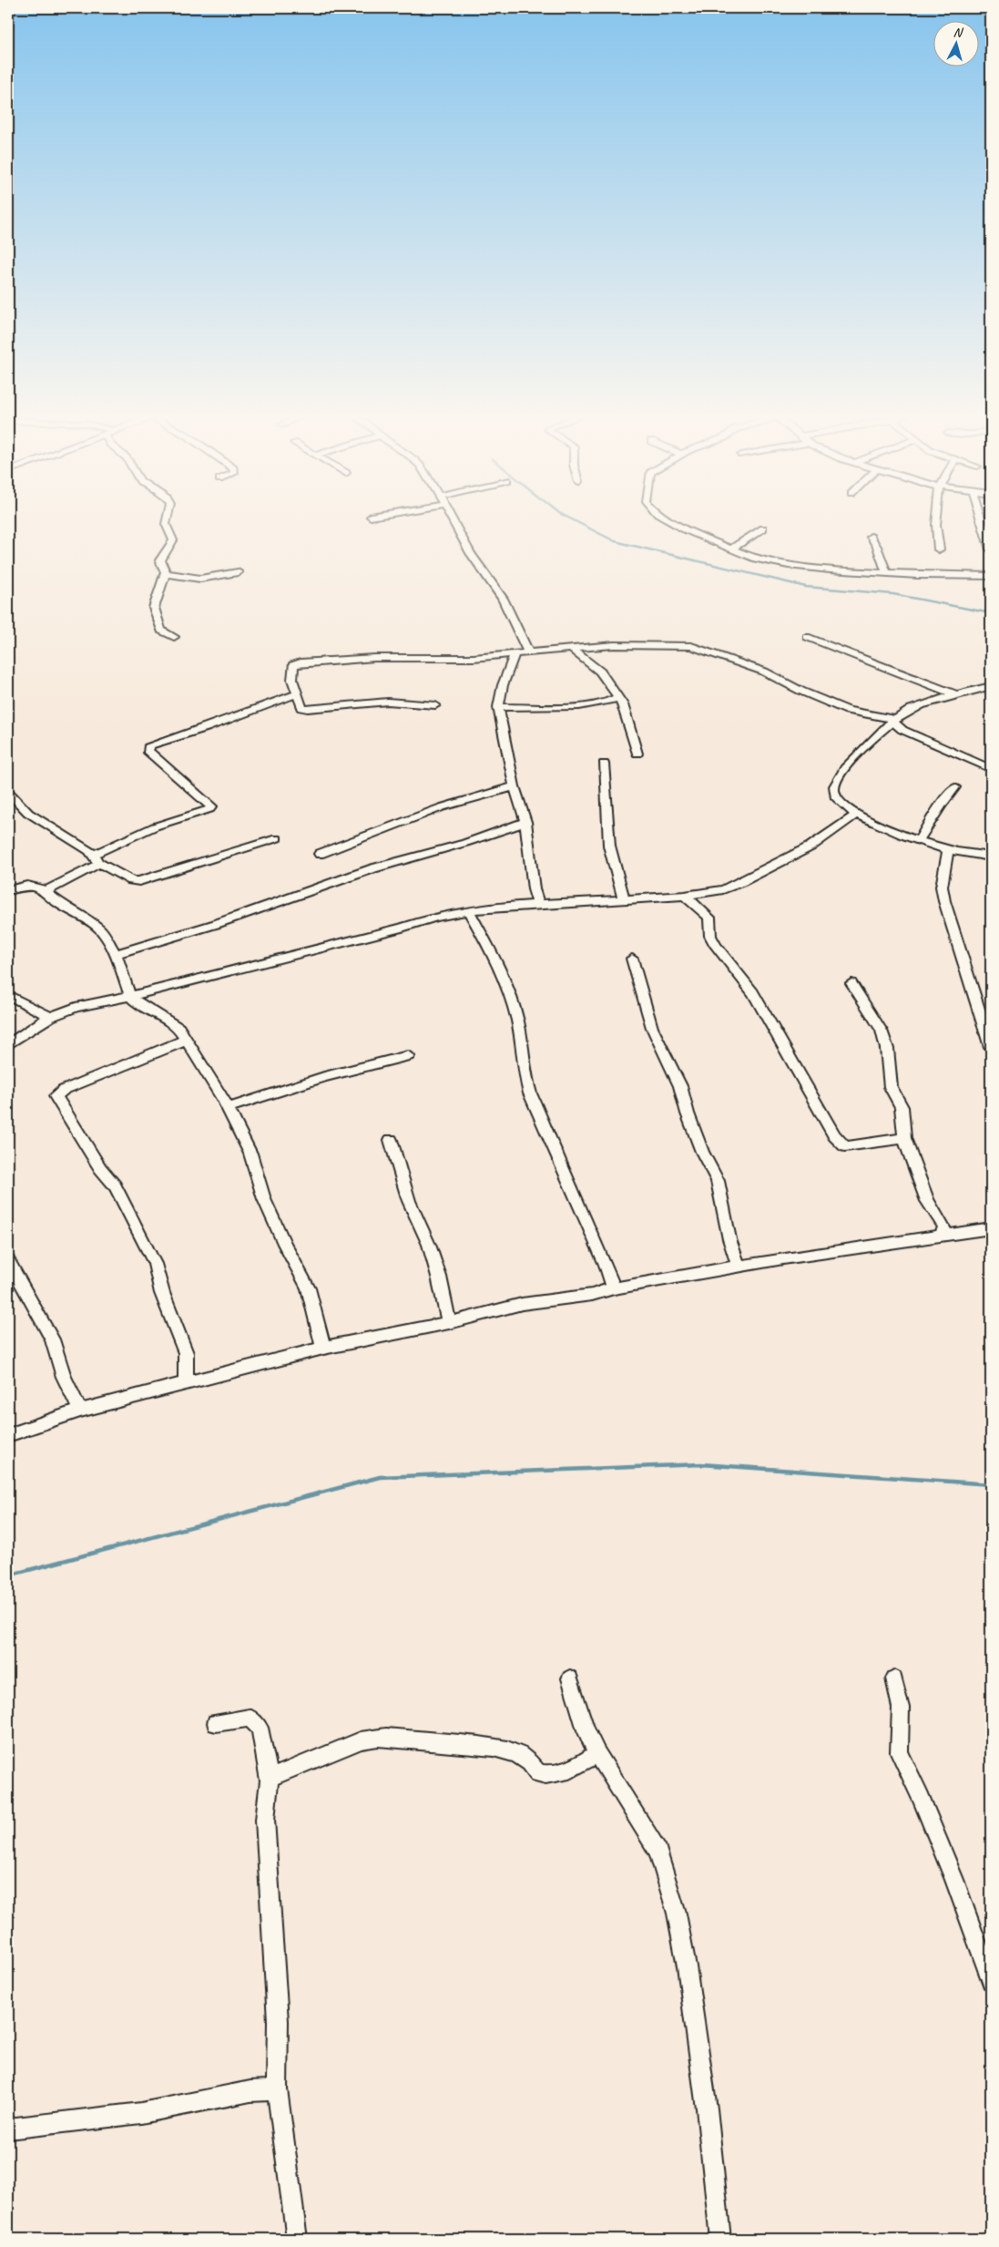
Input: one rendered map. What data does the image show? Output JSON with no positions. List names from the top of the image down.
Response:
{
  "north": "top"
}
